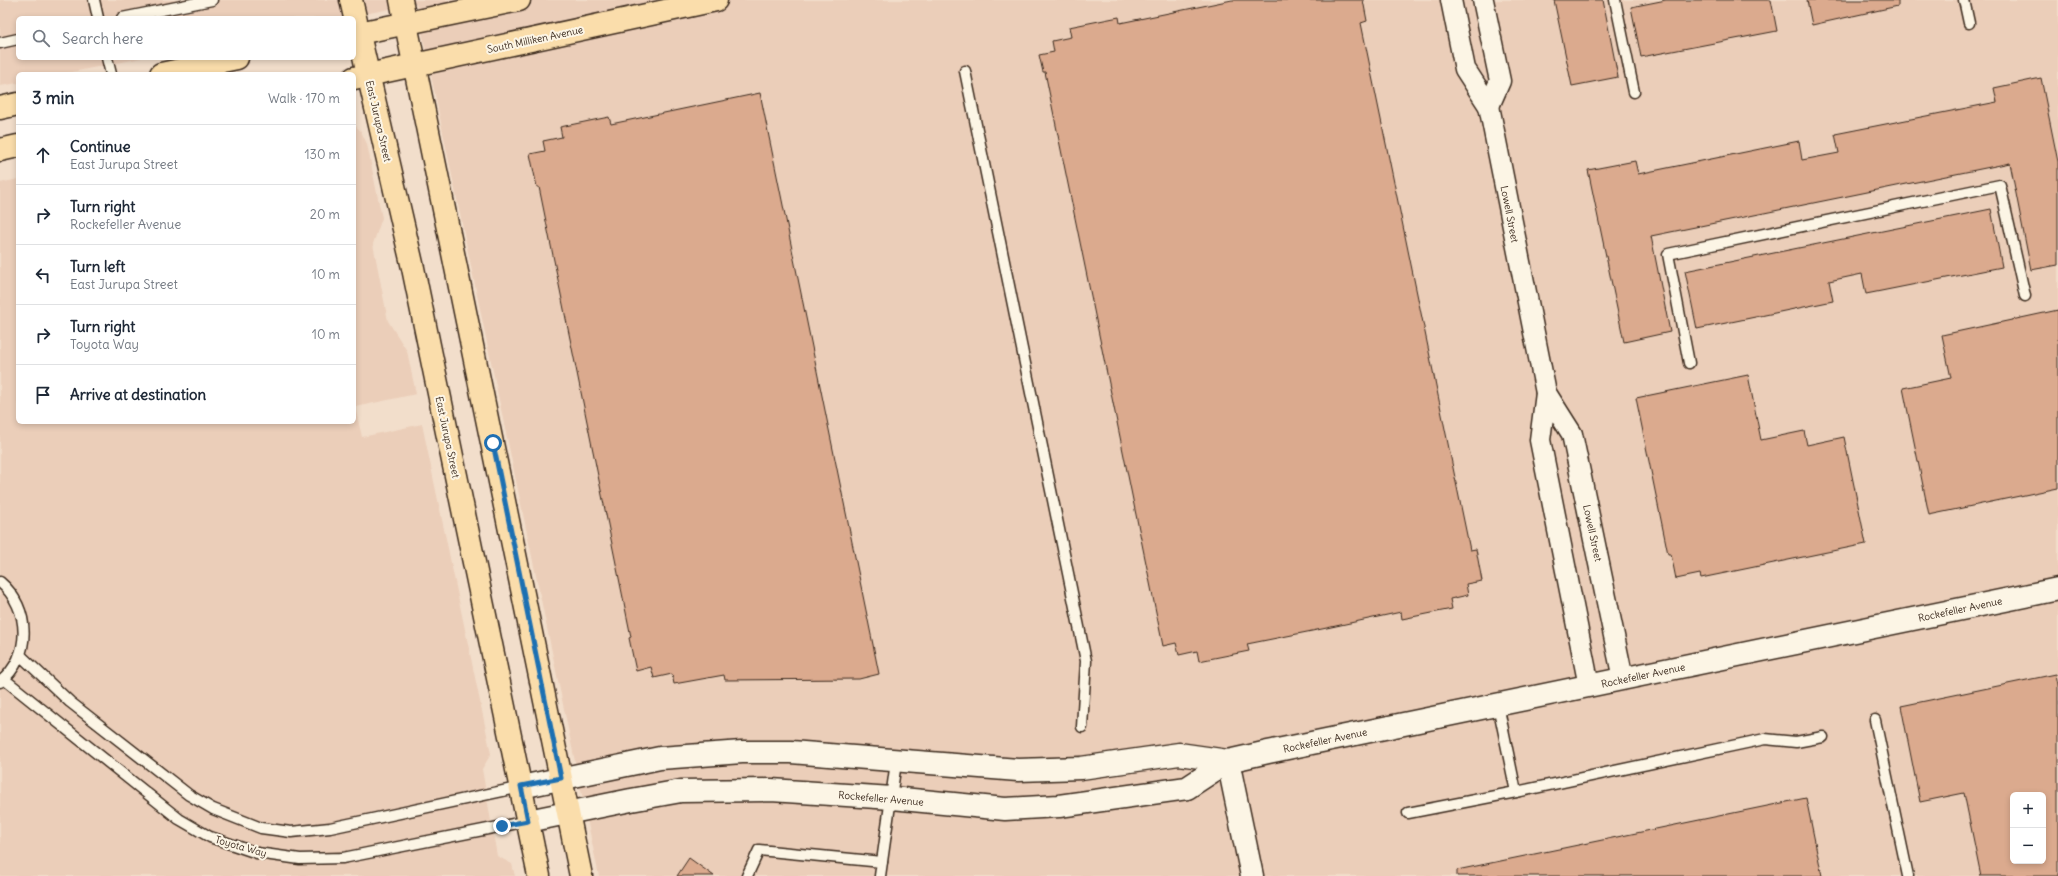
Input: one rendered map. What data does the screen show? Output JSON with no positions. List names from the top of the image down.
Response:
{
  "streets": {
    "main road": ["South Milliken Avenue", "East Jurupa Street"],
    "street": ["Lowell Street", "Rockefeller Avenue"],
    "lane": ["Toyota Way"]
  },
  "crossings": [
    ["South Milliken Avenue", "East Jurupa Street"],
    ["East Jurupa Street", "Rockefeller Avenue"],
    ["East Jurupa Street", "Toyota Way"],
    ["Lowell Street", "Rockefeller Avenue"],
    ["Rockefeller Avenue", "Toyota Way"]
  ],
  "page": {
    "search": "Search here",
    "heading": ["3 min", "Walk · 170 m"],
    "list": [
      ["Continue", "East Jurupa Street", "130 m"],
      ["Turn right", "Rockefeller Avenue", "20 m"],
      ["Turn left", "East Jurupa Street", "10 m"],
      ["Turn right", "Toyota Way", "10 m"],
      "Arrive at destination"
    ],
    "map_buttons": ["+", "−"]
  }
}
